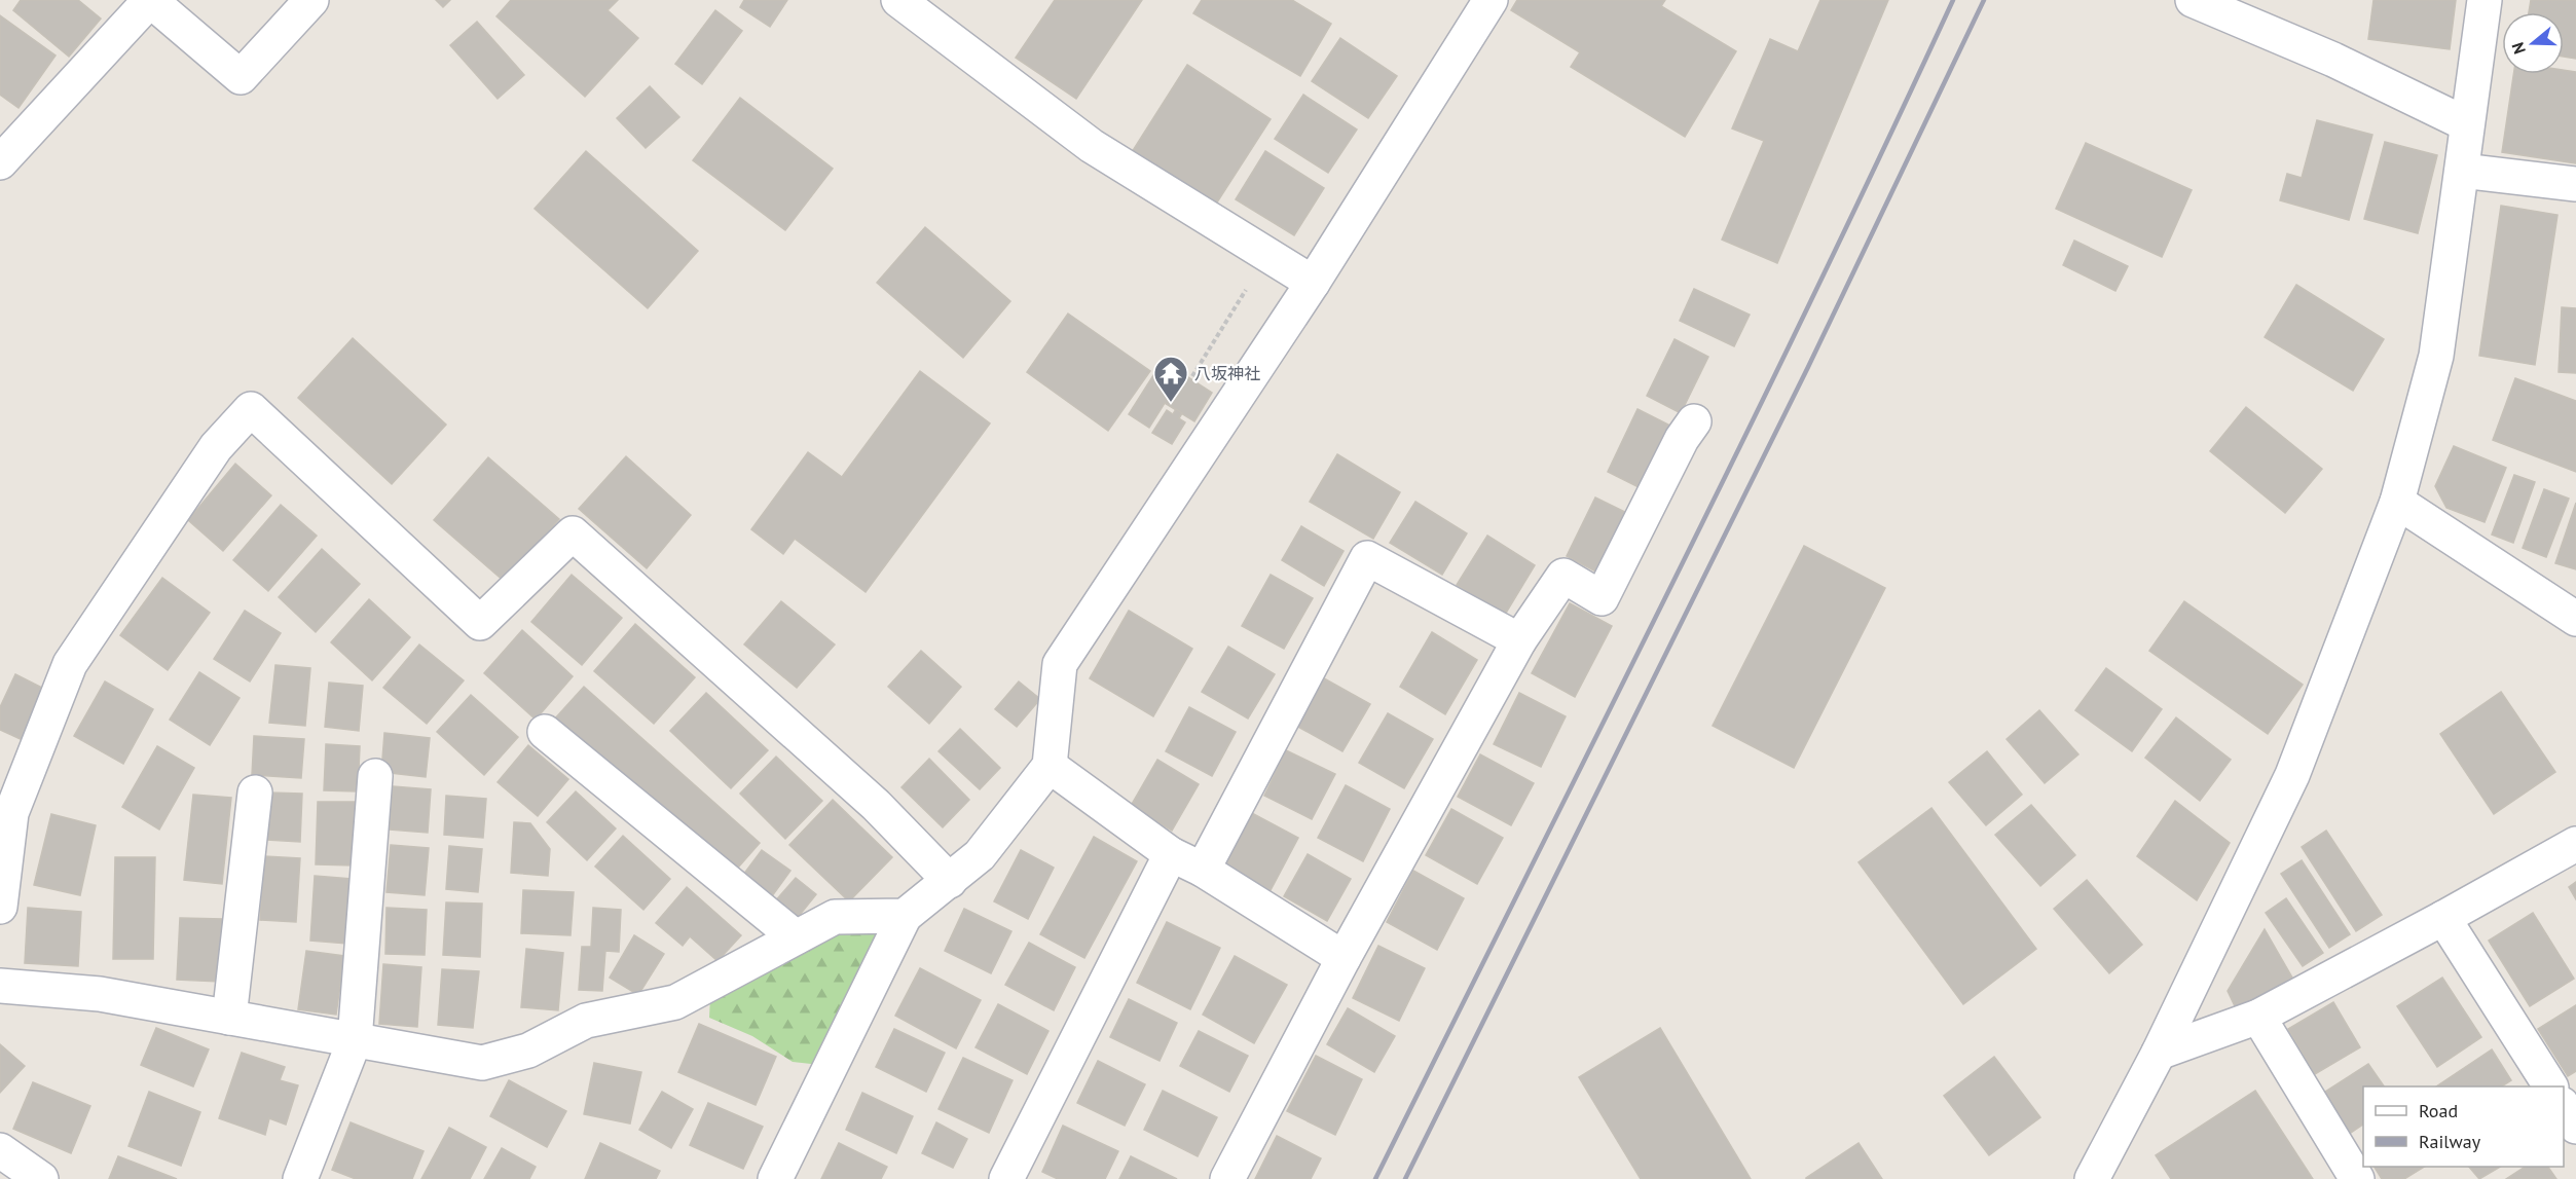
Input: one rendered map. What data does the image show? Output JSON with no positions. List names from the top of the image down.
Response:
{
  "places": {
    "temple": ["八坂神社"]
  },
  "legend": ["Road", "Railway"],
  "north": "left"
}
